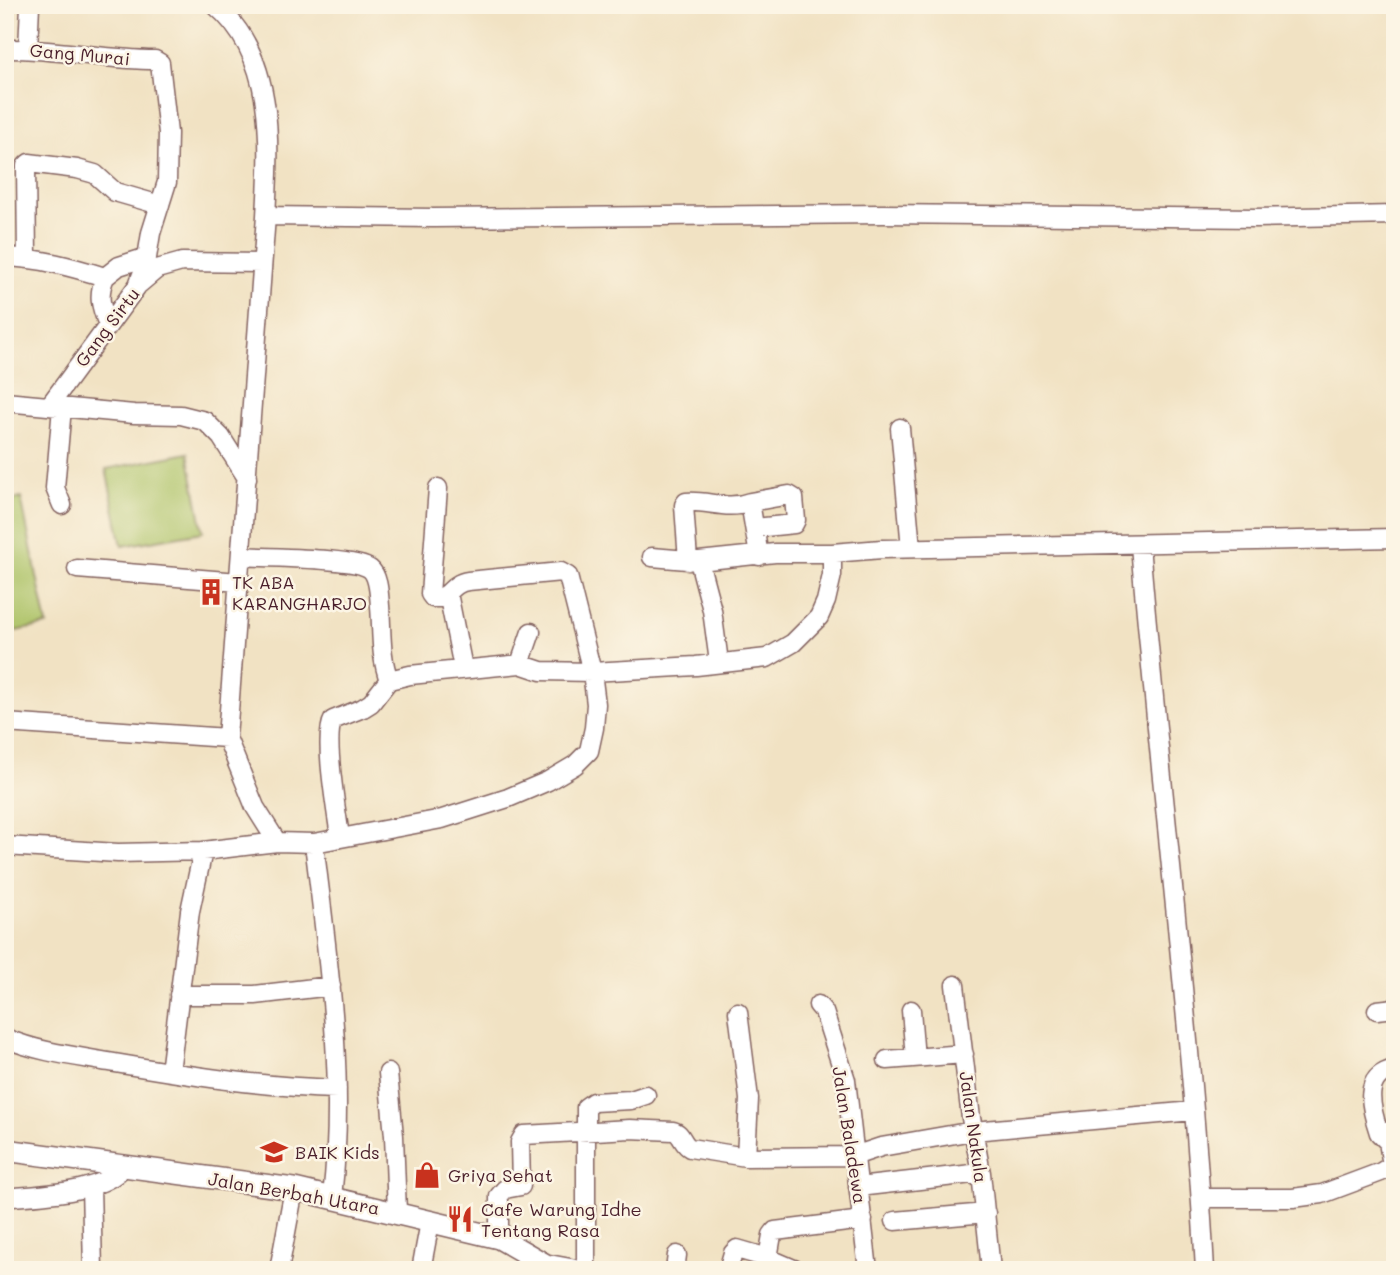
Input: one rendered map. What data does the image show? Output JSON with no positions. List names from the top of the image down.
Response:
{
  "streets": {
    "main road": ["Jalan Berbah Utara"],
    "street": [
      "Gang Murai",
      "Gang Sirtu",
      "Jalan Nakula",
      "Jalan Baladewa"
    ]
  },
  "places": {
    "building": ["TK ABA KARANGHARJO"],
    "school or university": ["BAIK Kids"],
    "shop": ["Griya Sehat"],
    "restaurant": ["Cafe Warung Idhe Tentang Rasa"]
  }
}
